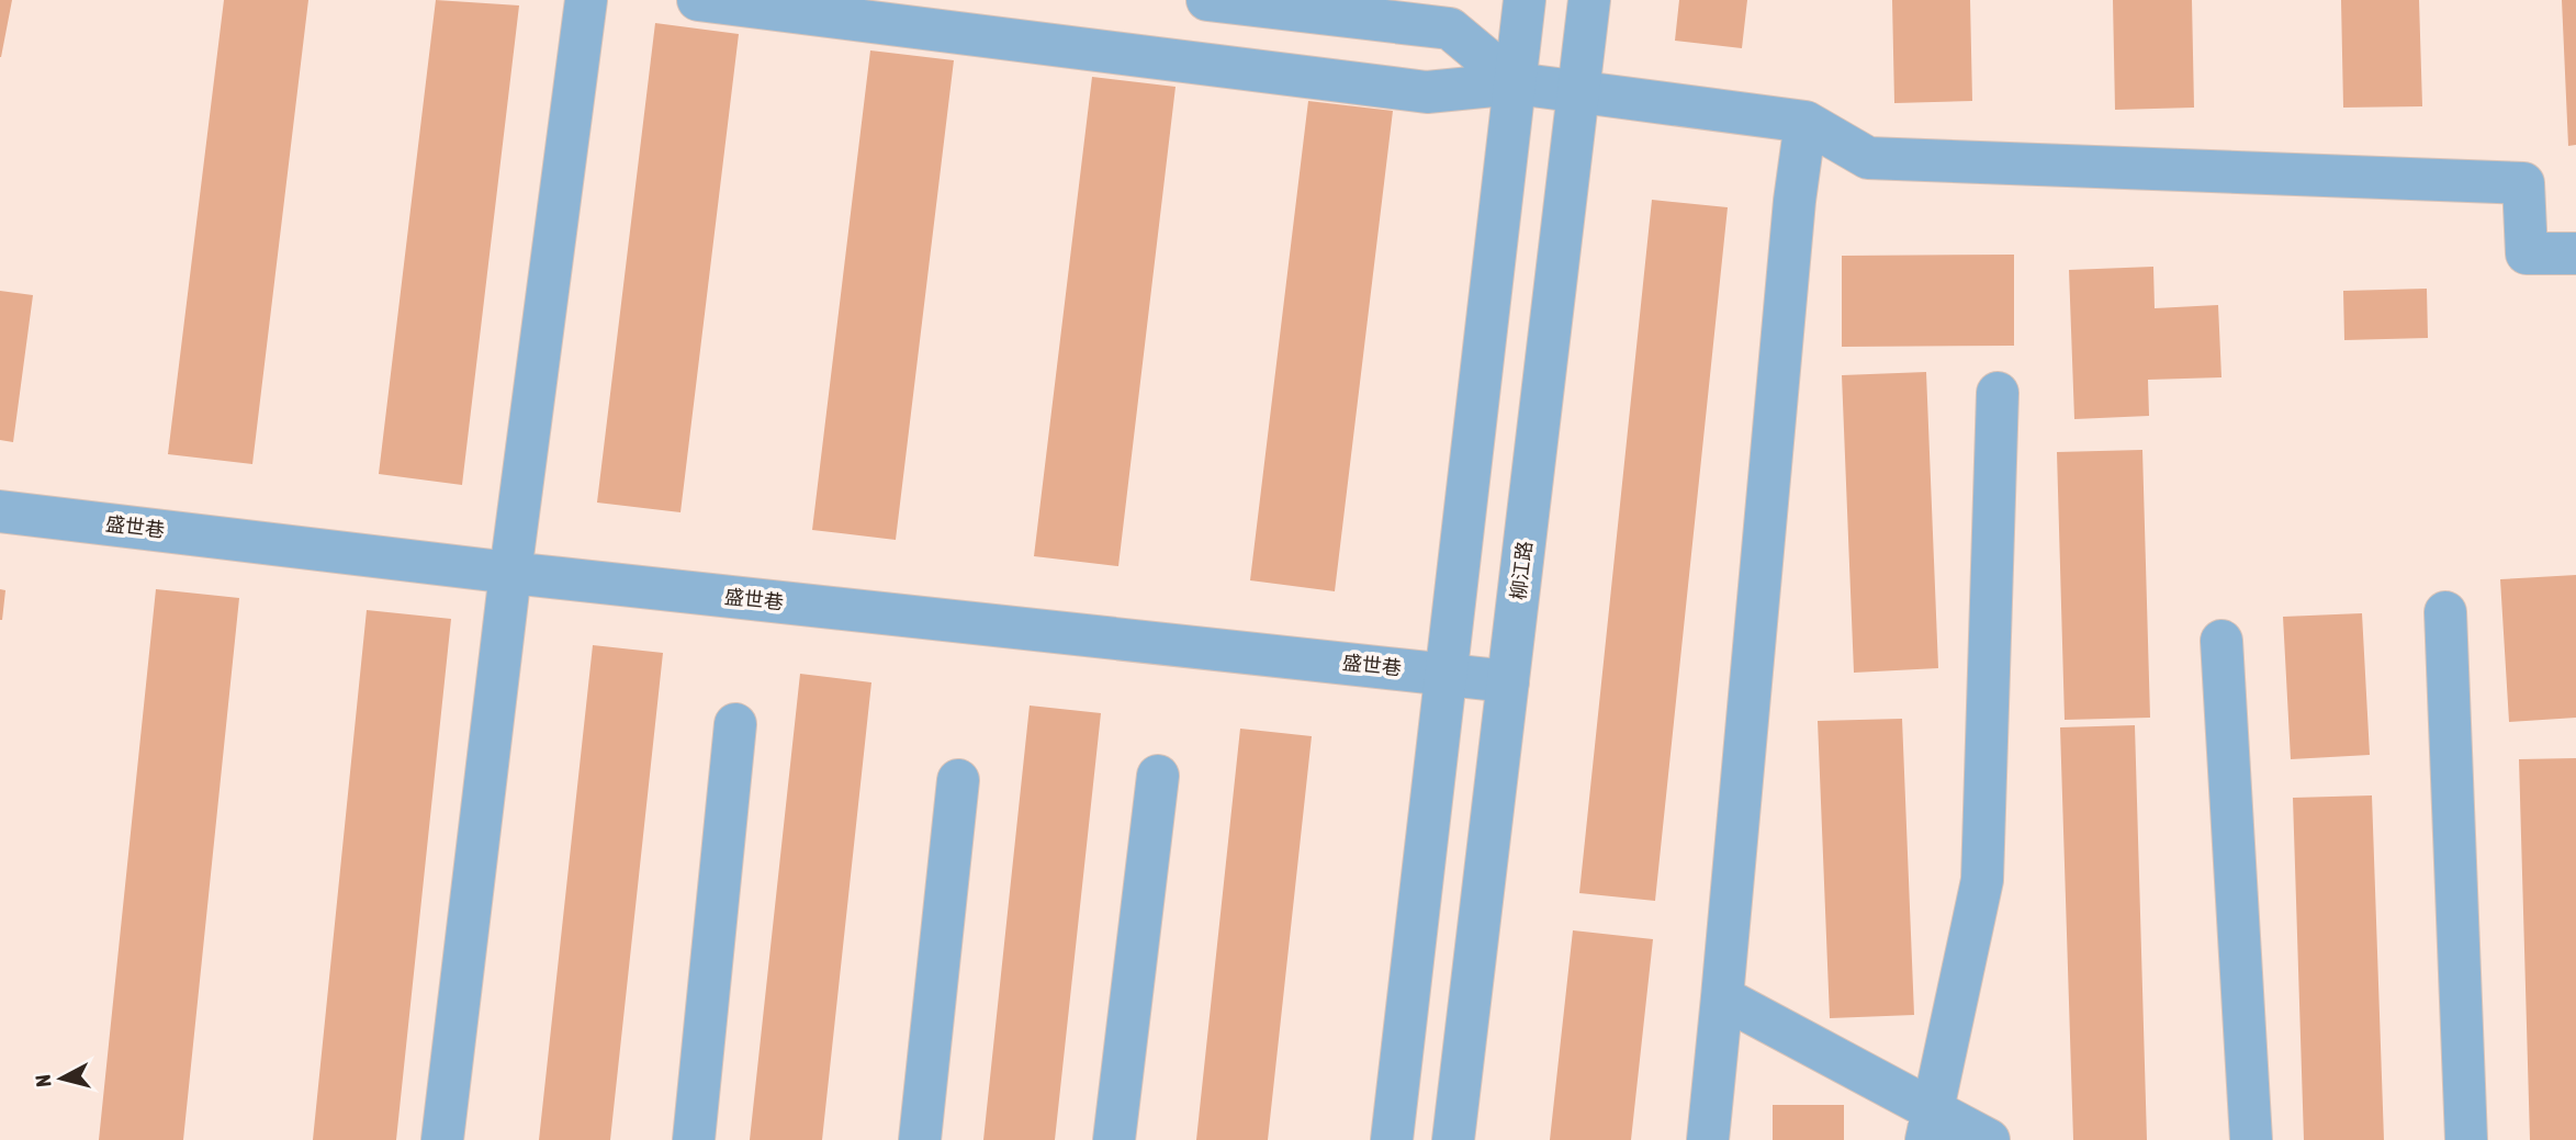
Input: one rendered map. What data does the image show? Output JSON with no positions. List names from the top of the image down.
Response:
{
  "streets": {
    "street": ["盛世巷", "柳江路"]
  },
  "crossings": [
    ["盛世巷", "柳江路"]
  ],
  "north": "left"
}
